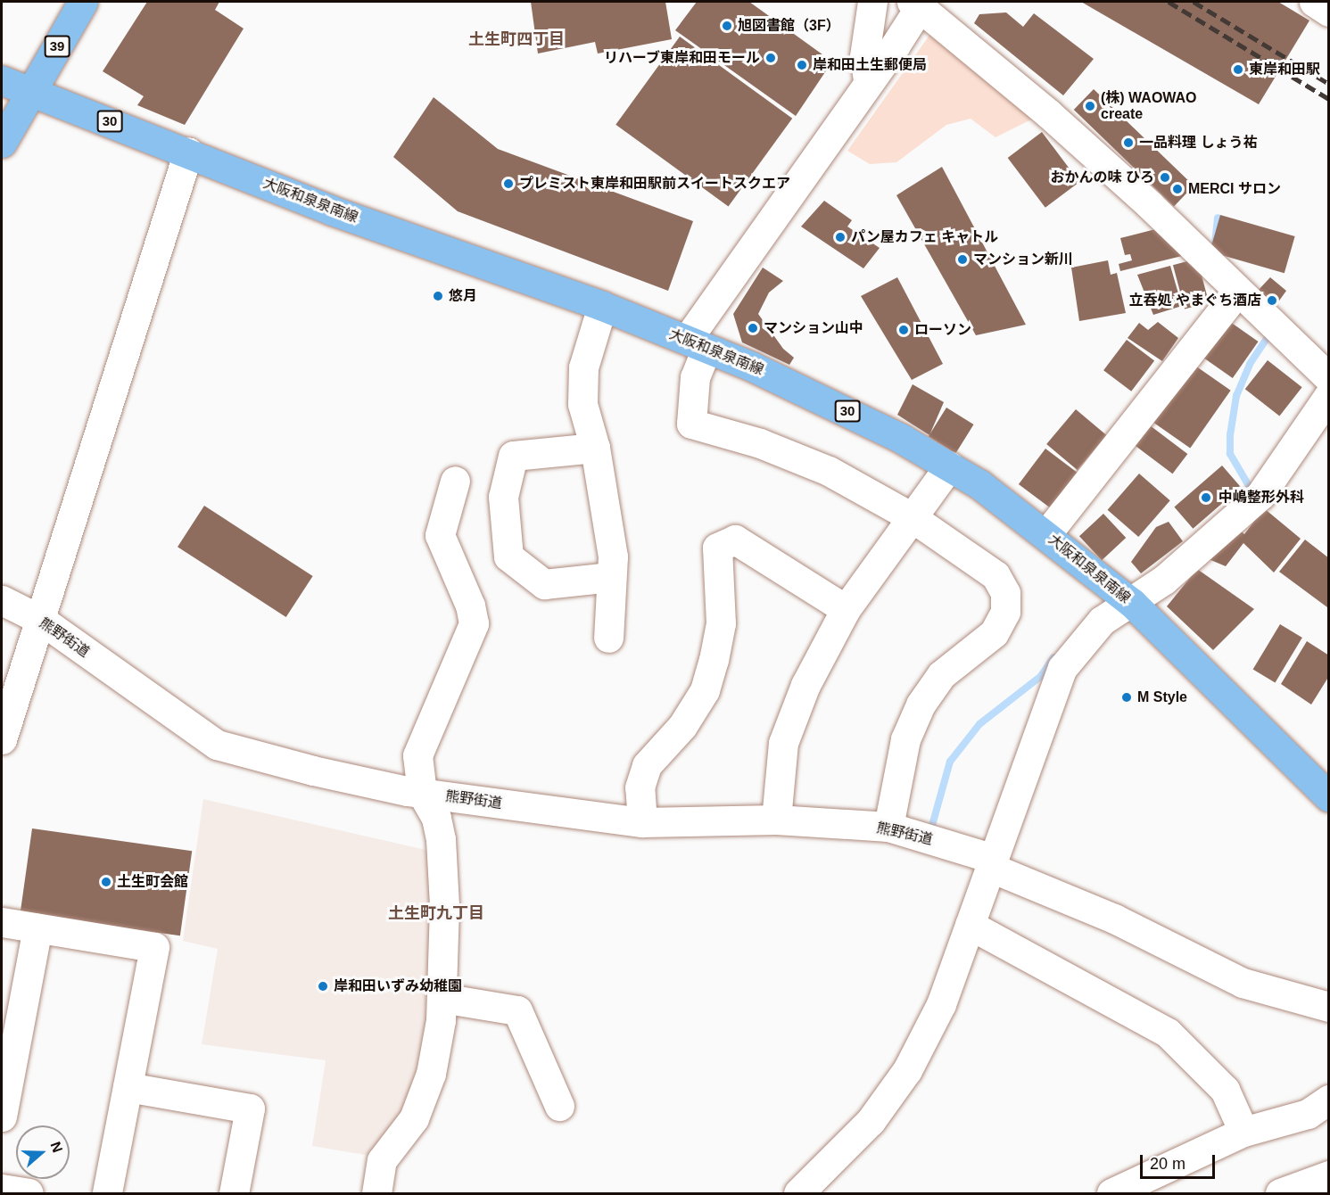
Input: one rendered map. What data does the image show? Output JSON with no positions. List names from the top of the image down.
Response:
{
  "streets": {
    "main road": ["39", "30", "大阪和泉泉南線"],
    "street": ["熊野街道"]
  },
  "crossings": [
    ["39", "大阪和泉泉南線"]
  ],
  "districts": ["土生町四丁目", "土生町九丁目"],
  "places": [
    "旭図書館（3F）",
    "リハーブ東岸和田モール",
    "岸和田土生郵便局",
    "東岸和田駅",
    "(株) WAOWAO create",
    "一品料理 しょう祐",
    "おかんの味 ひろ",
    "プレミスト東岸和田駅前スイートスクエア",
    "MERCI サロン",
    "パン屋カフェ キャトル",
    "マンション新川",
    "悠月",
    "立呑処 やまぐち酒店",
    "マンション山中",
    "ローソン",
    "中嶋整形外科",
    "M Style",
    "土生町会館",
    "岸和田いずみ幼稚園"
  ],
  "scale_bar": "20 m",
  "north": "right"
}
